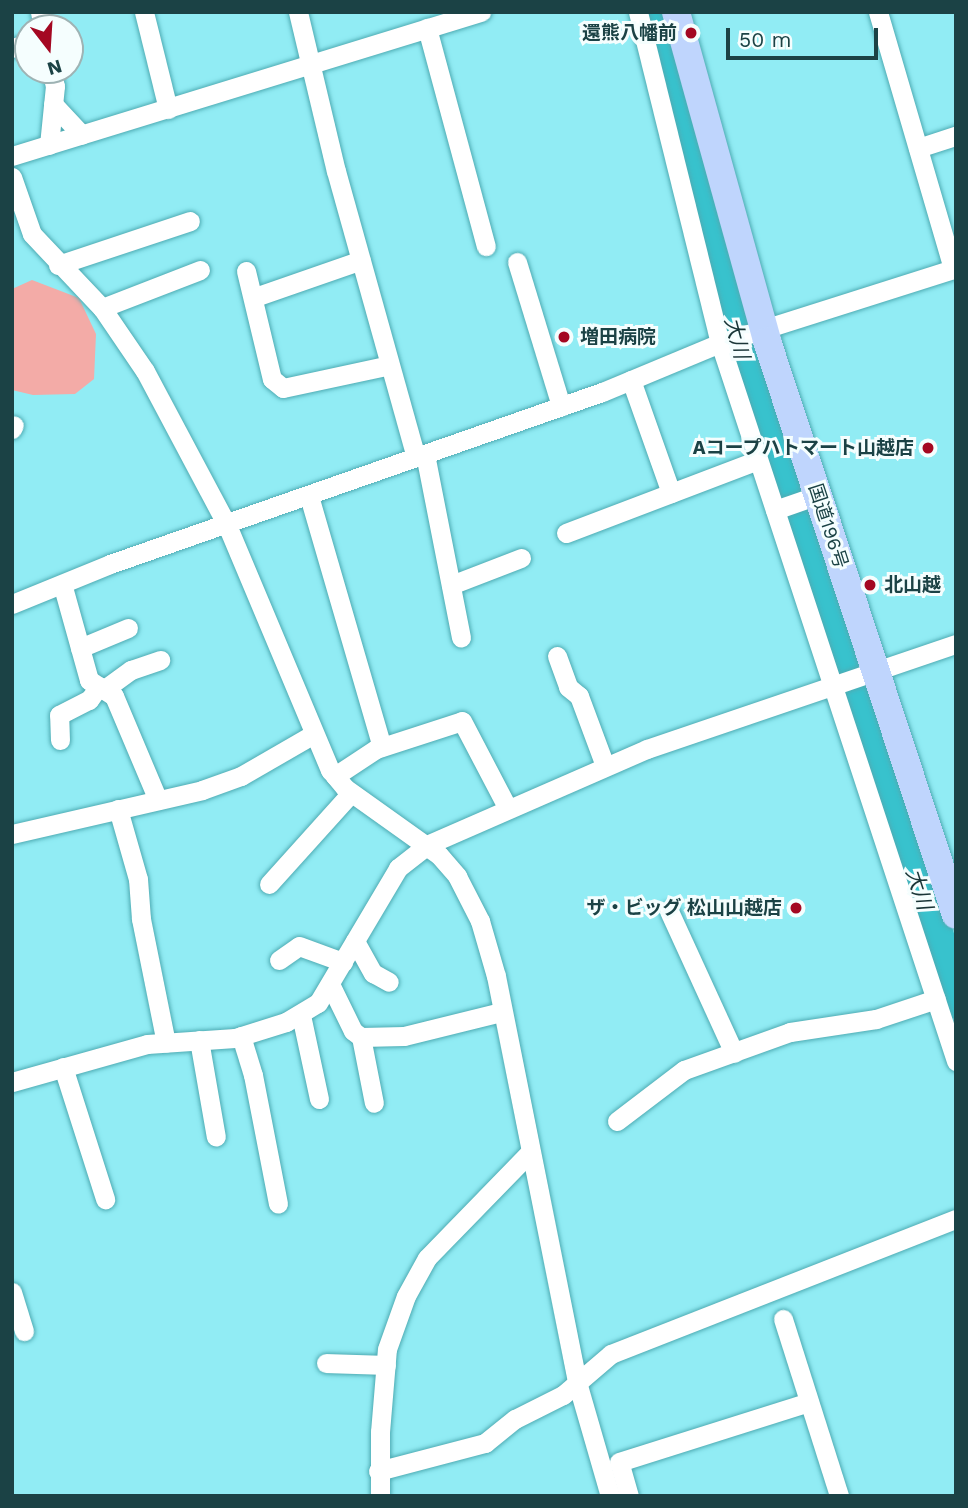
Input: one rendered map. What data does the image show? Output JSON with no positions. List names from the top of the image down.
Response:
{
  "streets": {
    "highway": ["国道196号"]
  },
  "water": ["大川"],
  "places": [
    "還熊八幡前",
    "増田病院",
    "Aコープハトマート山越店",
    "北山越",
    "ザ・ビッグ 松山山越店"
  ],
  "scale_bar": "50 m",
  "north": "bottom"
}
